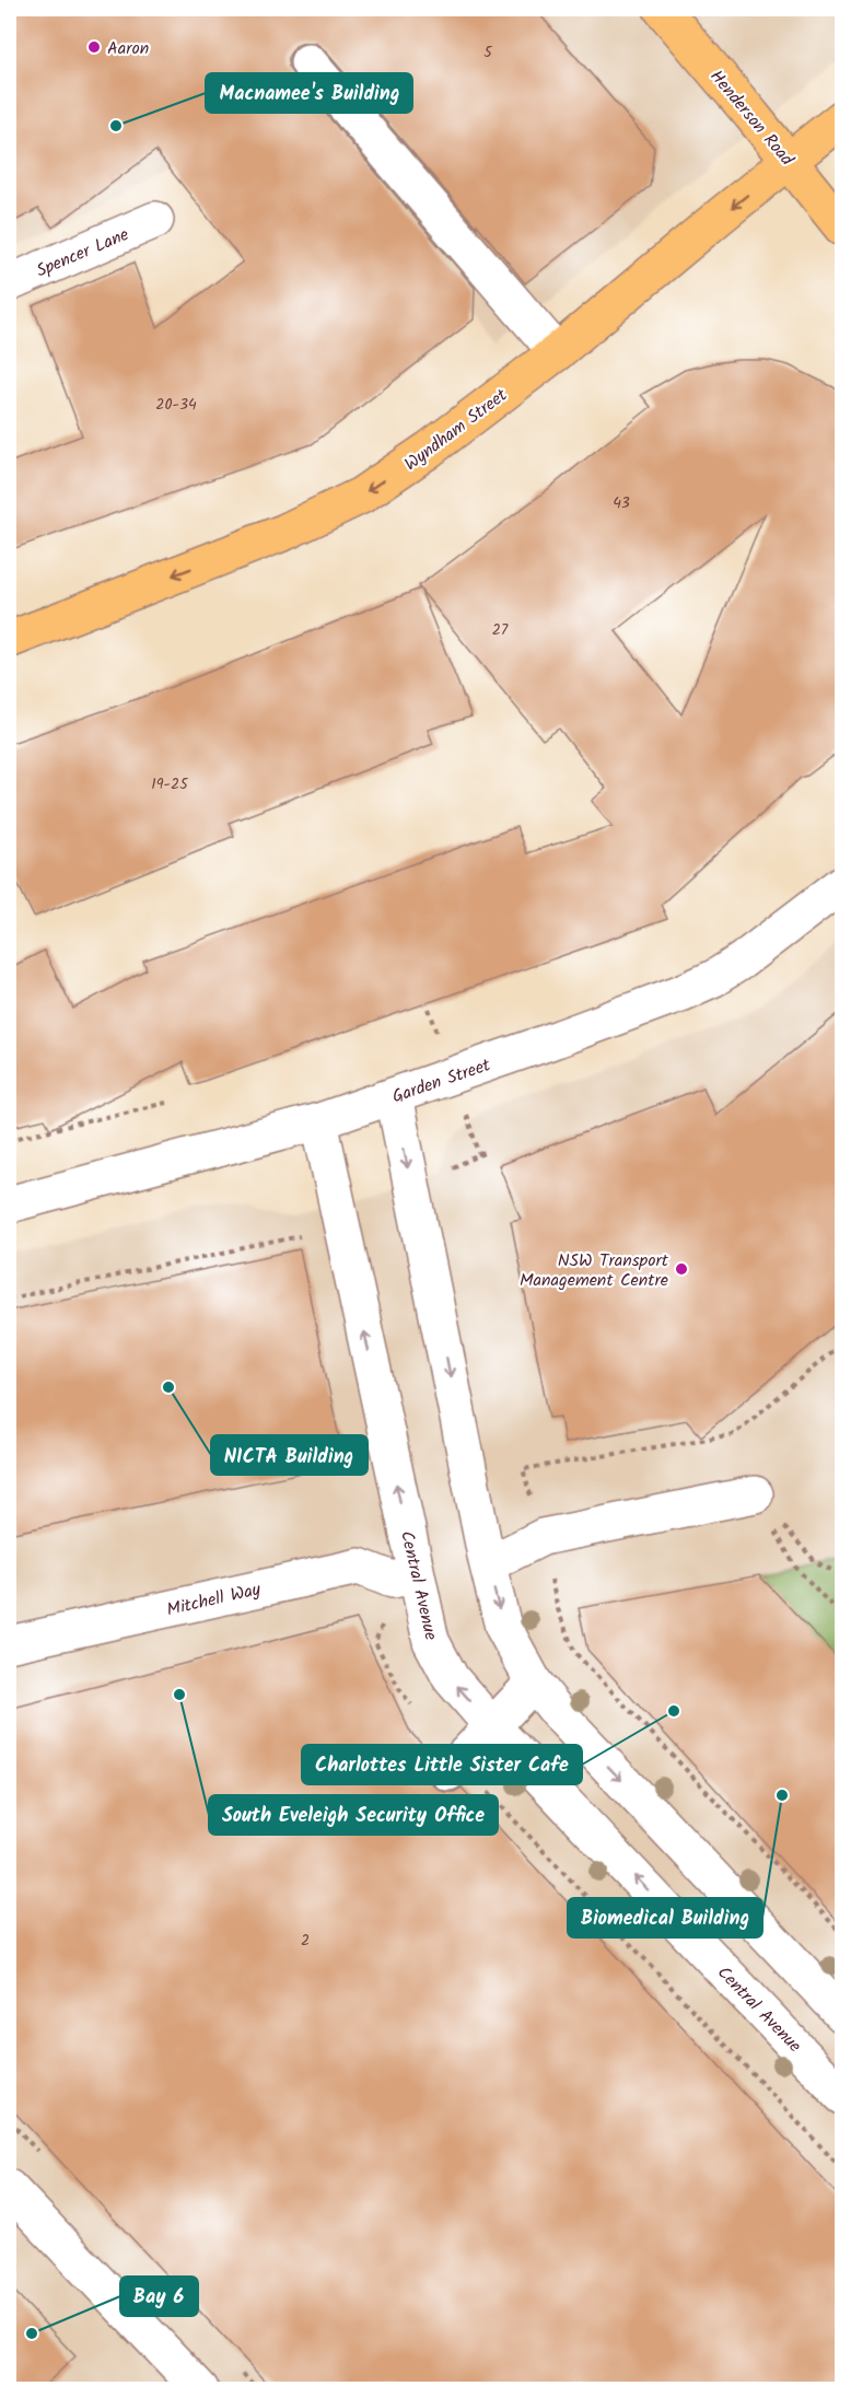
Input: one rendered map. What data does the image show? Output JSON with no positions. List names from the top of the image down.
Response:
{
  "streets": {
    "main road": ["Henderson Road", "Wyndham Street"],
    "street": [
      "Spencer Lane",
      "Garden Street",
      "Central Avenue",
      "Mitchell Way"
    ]
  },
  "crossings": [
    ["Henderson Road", "Wyndham Street"],
    ["Garden Street", "Central Avenue"],
    ["Central Avenue", "Mitchell Way"]
  ],
  "one_way": ["Wyndham Street"],
  "places": [
    "Aaron",
    "Macnamee's Building",
    "NSW Transport Management Centre",
    "NICTA Building",
    "South Eveleigh Security Office",
    "Charlottes Little Sister Cafe",
    "Biomedical Building",
    "Bay 6"
  ],
  "house_numbers": [
    "5",
    "20-34",
    "43",
    "27",
    "19-25",
    "2"
  ]
}
